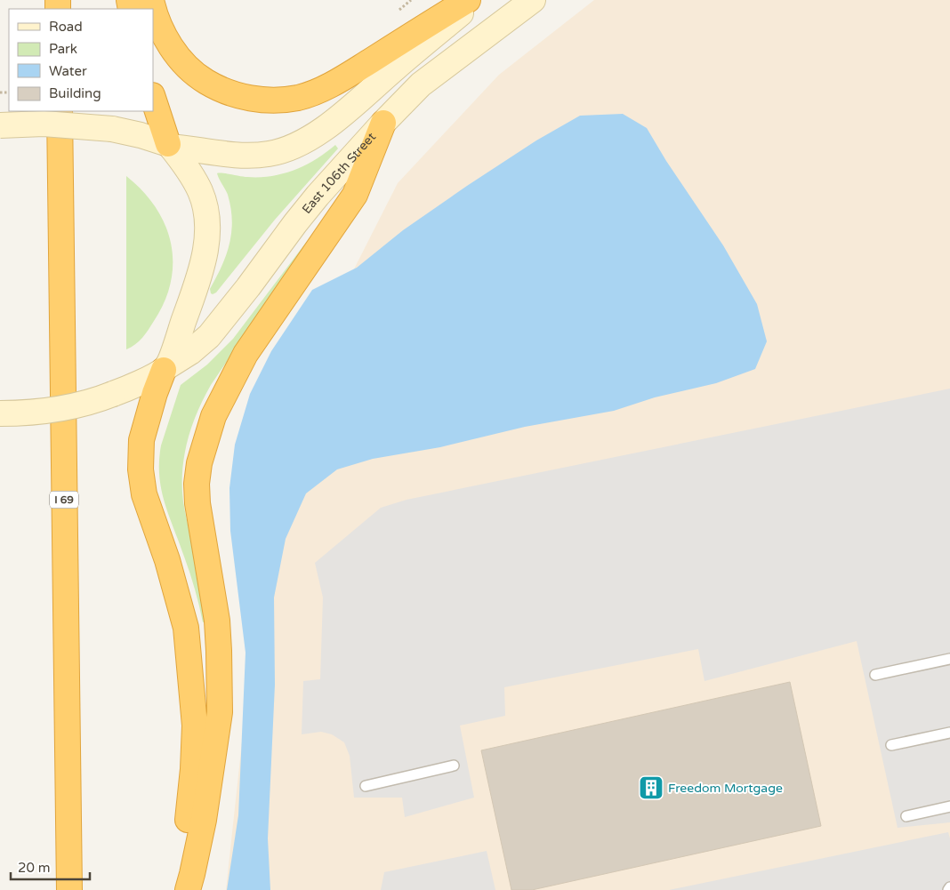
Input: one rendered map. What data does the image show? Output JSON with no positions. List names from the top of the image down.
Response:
{
  "streets": {
    "highway": ["I 69"],
    "main road": ["East 106th Street"]
  },
  "places": {
    "building": ["Freedom Mortgage"]
  },
  "legend": [
    "Road",
    "Park",
    "Water",
    "Building"
  ],
  "scale_bar": "20 m"
}
